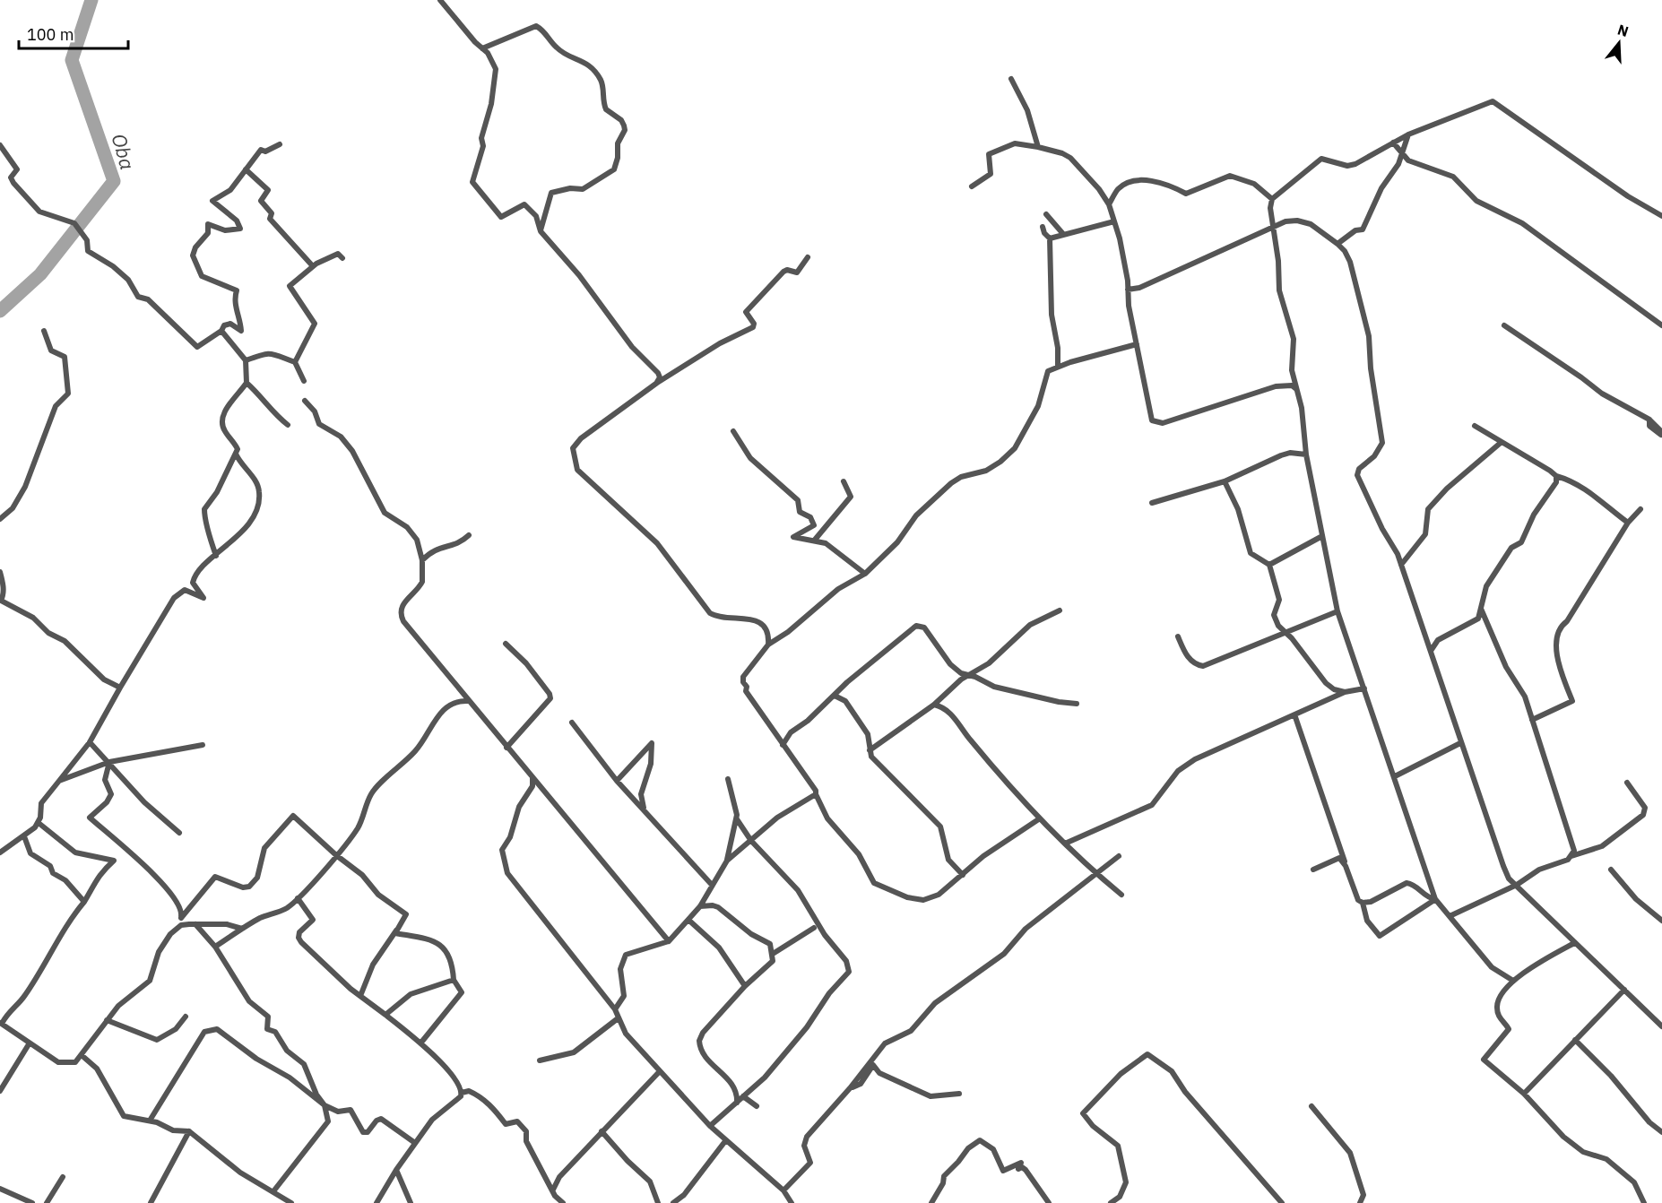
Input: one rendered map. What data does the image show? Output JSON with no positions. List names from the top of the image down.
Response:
{
  "water": ["Oba"],
  "scale_bar": "100 m",
  "north": "top"
}
